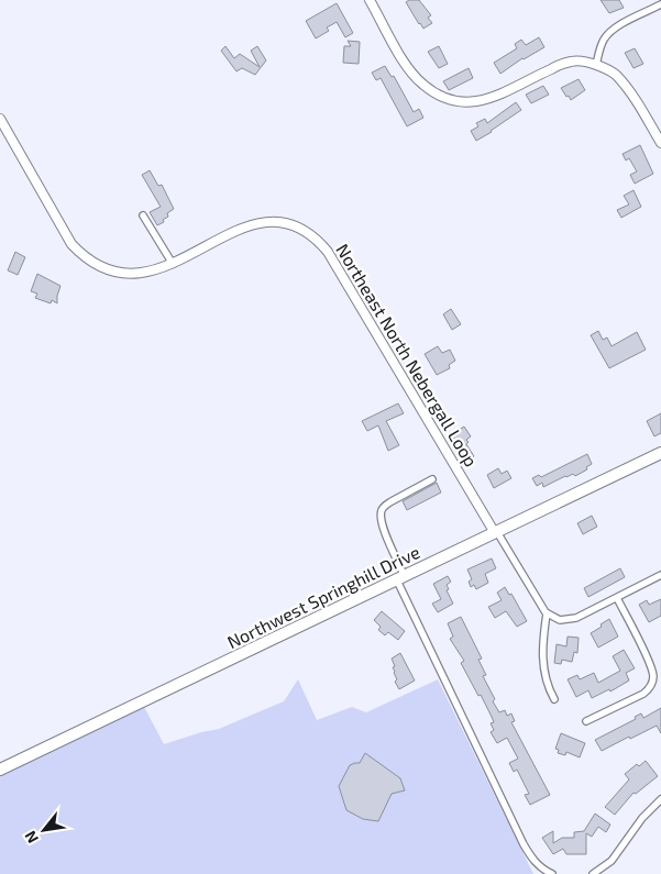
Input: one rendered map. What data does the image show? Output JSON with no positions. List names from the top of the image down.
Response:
{
  "streets": {
    "main road": ["Northwest Springhill Drive"],
    "street": ["Northeast North Nebergall Loop"]
  },
  "crossings": [
    ["Northeast North Nebergall Loop", "Northwest Springhill Drive"]
  ],
  "north": "bottom left"
}
